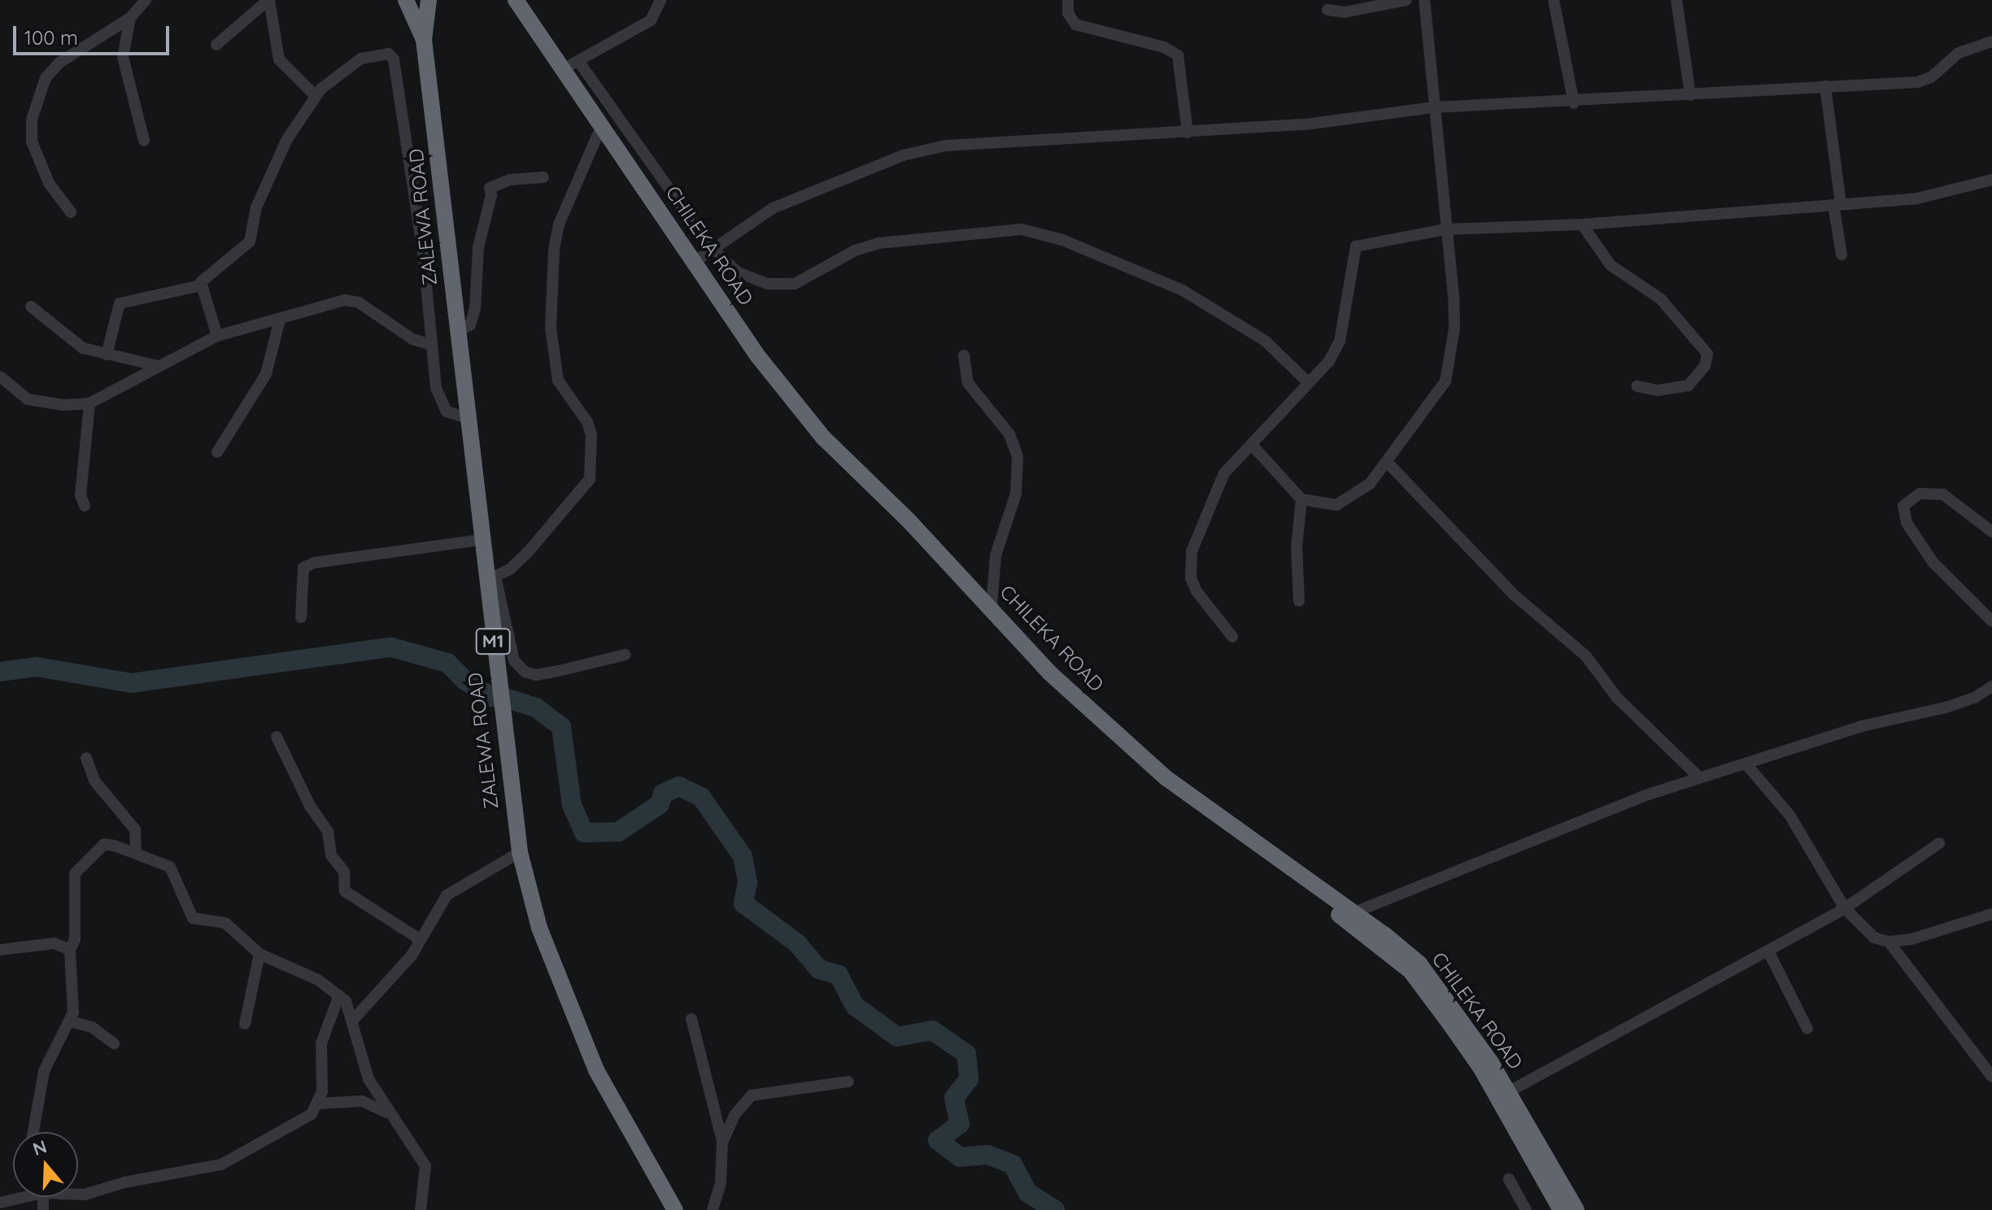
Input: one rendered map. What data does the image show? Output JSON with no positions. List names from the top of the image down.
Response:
{
  "streets": {
    "highway": ["ZALEWA ROAD", "CHILEKA ROAD", "M1"]
  },
  "scale_bar": "100 m",
  "north": "top"
}
